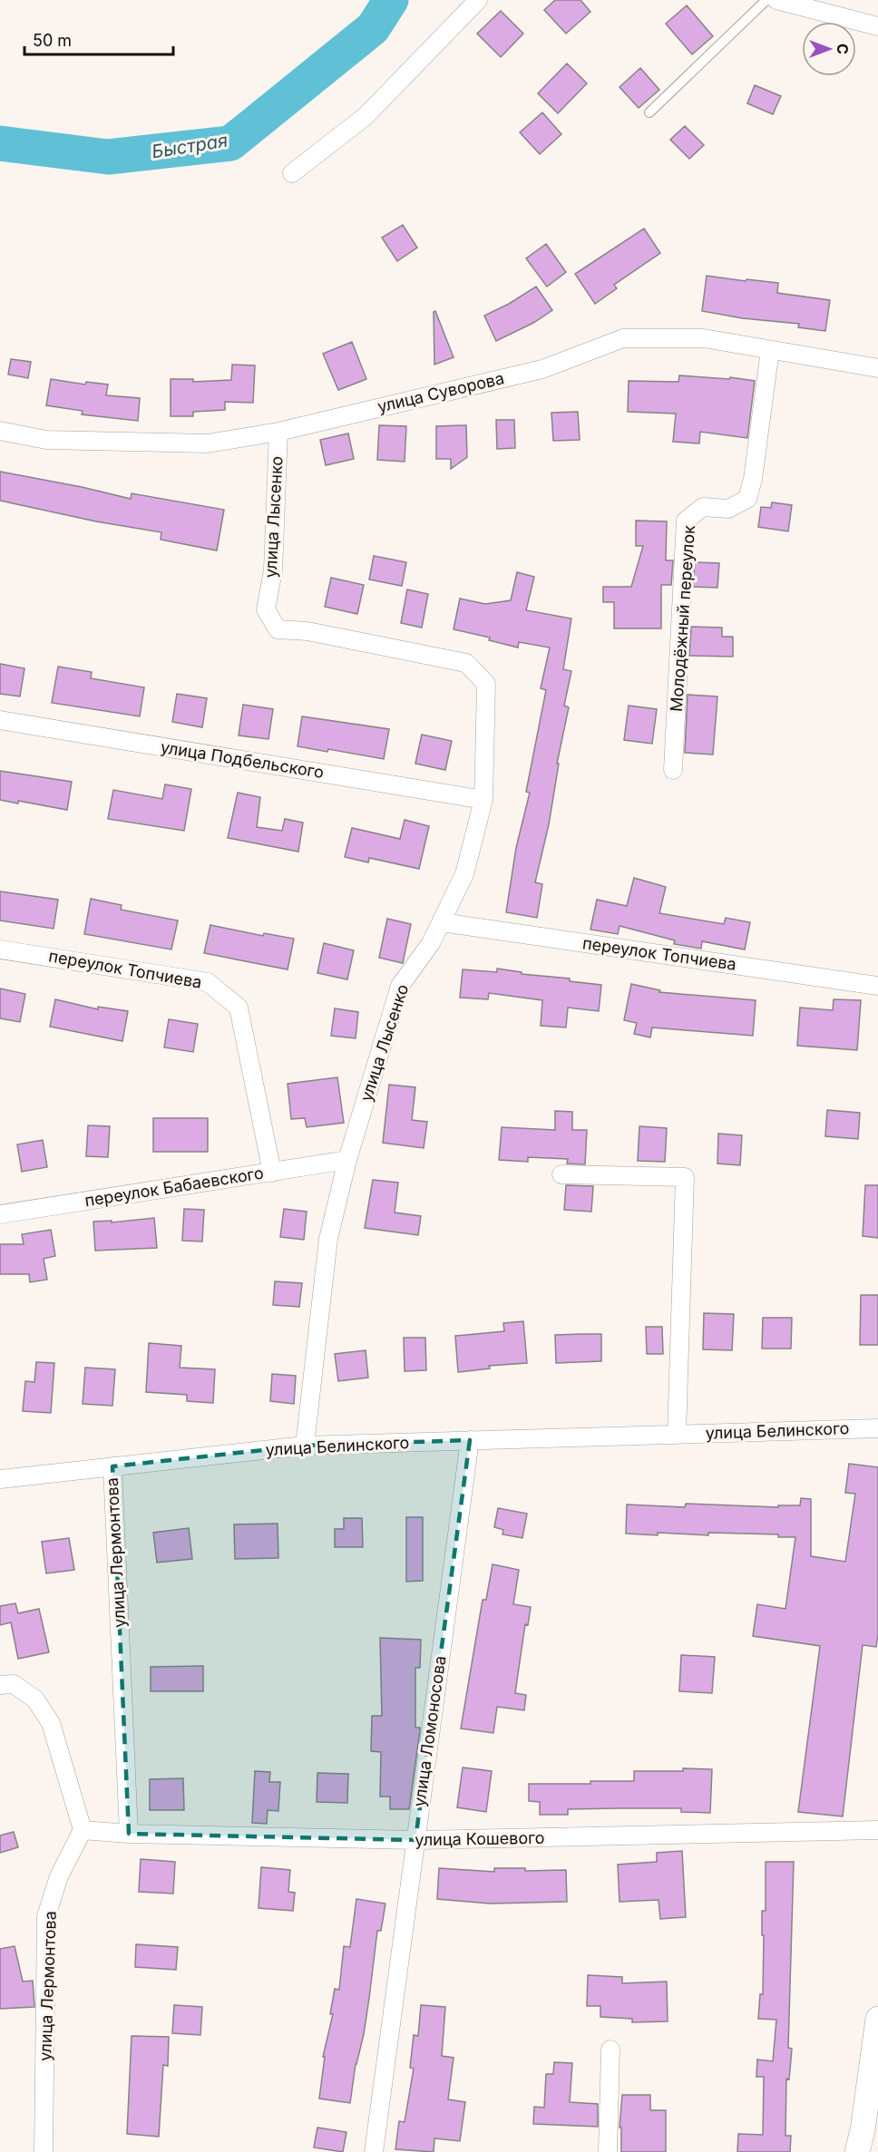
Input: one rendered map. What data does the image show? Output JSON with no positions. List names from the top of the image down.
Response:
{
  "streets": {
    "street": [
      "улица Суворова",
      "улица Лысенко",
      "Молодёжный переулок",
      "улица Подбельского",
      "переулок Топчиева",
      "переулок Бабаевского",
      "улица Белинского",
      "улица Лермонтова",
      "улица Ломоносова",
      "улица Кошевого"
    ]
  },
  "crossings": [
    ["улица Суворова", "улица Лысенко"],
    ["улица Суворова", "Молодёжный переулок"],
    ["улица Лысенко", "улица Подбельского"],
    ["улица Лысенко", "переулок Топчиева"],
    ["улица Лысенко", "переулок Бабаевского"],
    ["улица Лысенко", "улица Белинского"],
    ["переулок Топчиева", "переулок Бабаевского"],
    ["улица Белинского", "улица Лермонтова"],
    ["улица Белинского", "улица Ломоносова"],
    ["улица Лермонтова", "улица Кошевого"],
    ["улица Ломоносова", "улица Кошевого"]
  ],
  "water": ["Быстрая"],
  "scale_bar": "50 m",
  "north": "right"
}
